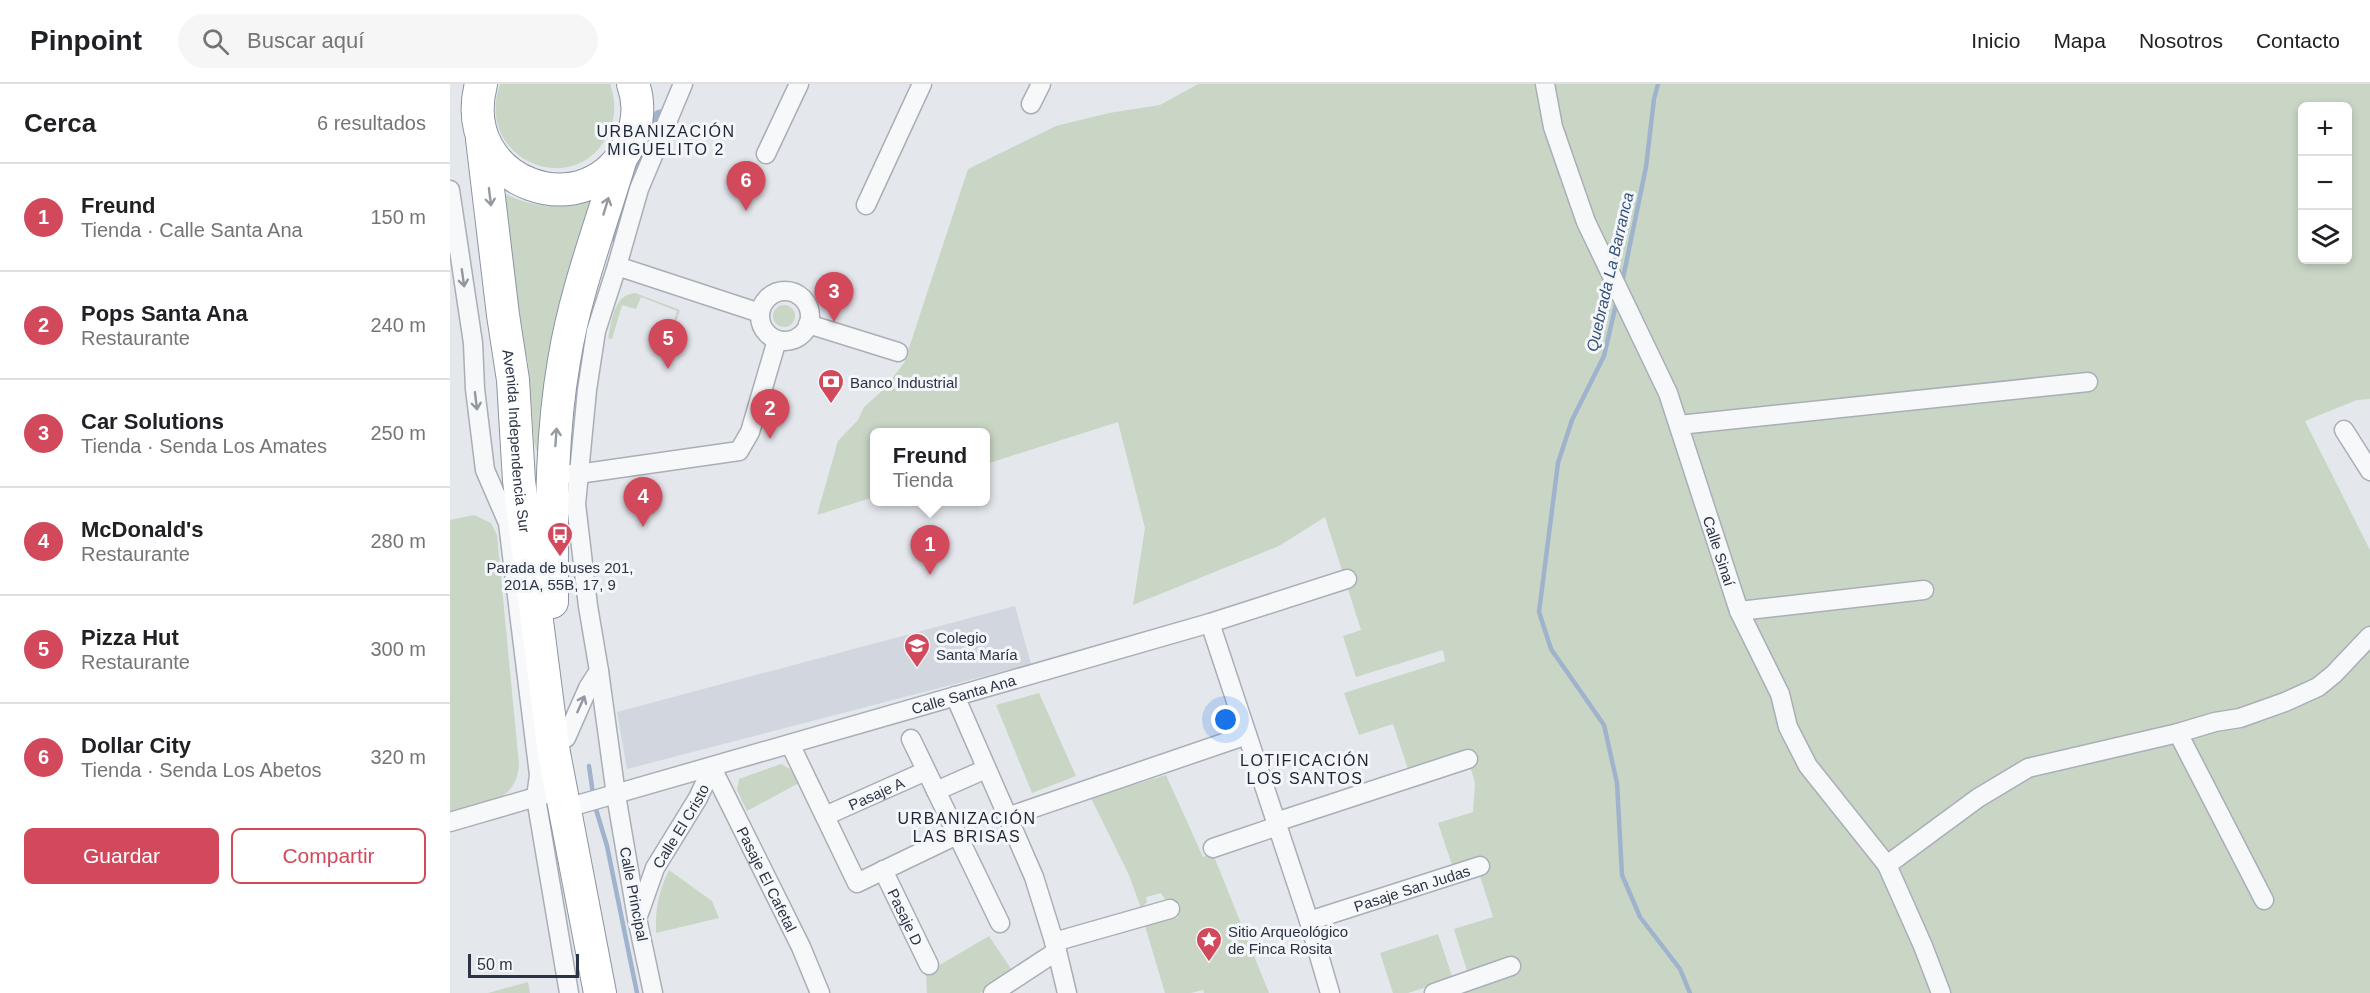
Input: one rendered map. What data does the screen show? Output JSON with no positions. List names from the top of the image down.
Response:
{
  "streets": {
    "highway": ["Avenida Independencia Sur"],
    "street": [
      "Calle Sinaí",
      "Calle Santa Ana",
      "Pasaje A",
      "Calle El Cristo",
      "Pasaje El Cafetal",
      "Pasaje San Judas",
      "Calle Principal",
      "Pasaje D"
    ]
  },
  "crossings": [
    ["Avenida Independencia Sur", "Calle Santa Ana"],
    ["Avenida Independencia Sur", "Calle Principal"],
    ["Calle Santa Ana", "Calle El Cristo"],
    ["Calle Santa Ana", "Pasaje El Cafetal"],
    ["Calle Santa Ana", "Calle Principal"],
    ["Calle El Cristo", "Pasaje El Cafetal"],
    ["Calle El Cristo", "Calle Principal"]
  ],
  "districts": ["URBANIZACIÓN MIGUELITO 2", "LOTIFICACIÓN LOS SANTOS", "URBANIZACIÓN LAS BRISAS"],
  "water": ["Quebrada La Barranca"],
  "places": {
    "bank": ["Banco Industrial"],
    "bus stop": ["Parada de buses 201, 201A, 55B, 17, 9"],
    "school or university": ["Colegio Santa María"],
    "place": ["Sitio Arqueológico de Finca Rosita"]
  },
  "scale_bar": "50 m",
  "page": {
    "header": "Pinpoint",
    "search": "Buscar aquí",
    "nav": [
      "Inicio",
      "Mapa",
      "Nosotros",
      "Contacto"
    ],
    "heading": ["Cerca", "6 resultados"],
    "map_buttons": ["+", "−"],
    "pins": [
      "6",
      "3",
      "5",
      "2",
      "4",
      "1"
    ],
    "list": [
      {
        "mark": "1",
        "name": "Freund",
        "note": "Tienda · Calle Santa Ana",
        "value": "150 m"
      },
      {
        "mark": "2",
        "name": "Pops Santa Ana",
        "note": "Restaurante",
        "value": "240 m"
      },
      {
        "mark": "3",
        "name": "Car Solutions",
        "note": "Tienda · Senda Los Amates",
        "value": "250 m"
      },
      {
        "mark": "4",
        "name": "McDonald's",
        "note": "Restaurante",
        "value": "280 m"
      },
      {
        "mark": "5",
        "name": "Pizza Hut",
        "note": "Restaurante",
        "value": "300 m"
      },
      {
        "mark": "6",
        "name": "Dollar City",
        "note": "Tienda · Senda Los Abetos",
        "value": "320 m"
      }
    ],
    "popup": ["Freund", "Tienda"],
    "buttons": ["Guardar", "Compartir"],
    "scale": "50 m"
  }
}
